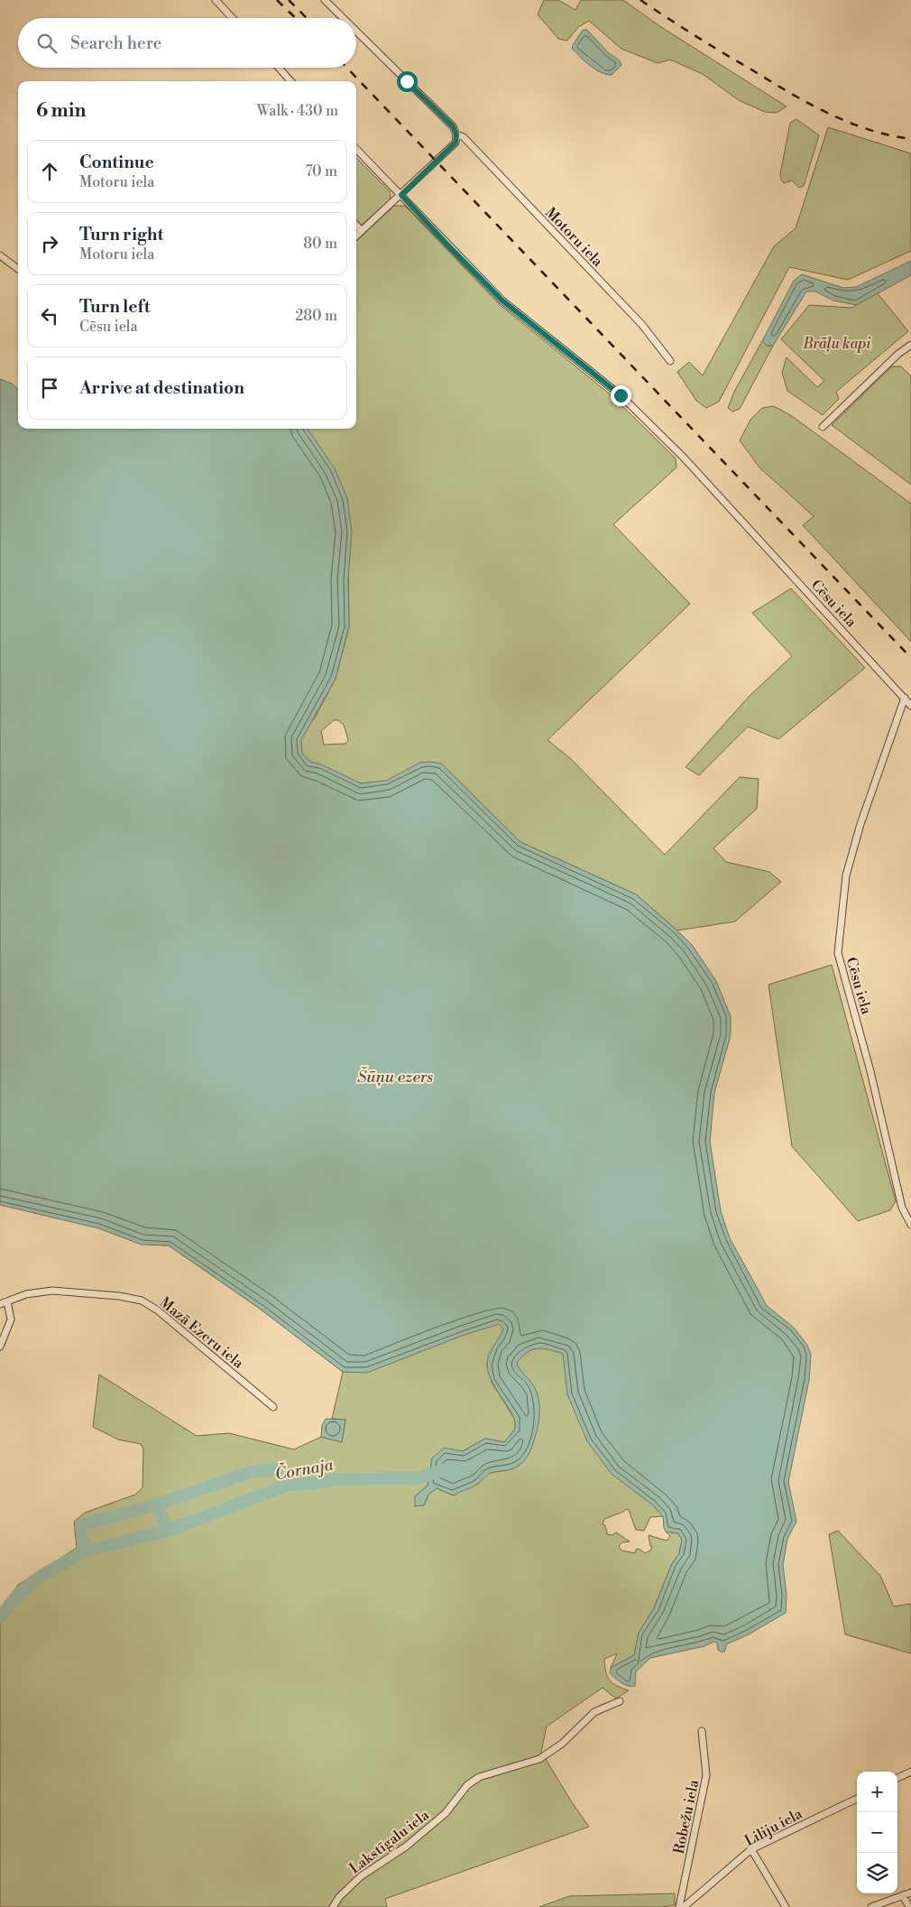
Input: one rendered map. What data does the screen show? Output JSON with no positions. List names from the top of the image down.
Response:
{
  "streets": {
    "street": [
      "Motoru iela",
      "Cēsu iela",
      "Mazā Ezeru iela",
      "Robežu iela",
      "Liliju iela",
      "Lakstīgalu iela"
    ]
  },
  "water": ["Šūņu ezers", "Čornaja"],
  "parks": ["Brāļu kapi"],
  "page": {
    "search": "Search here",
    "heading": ["6 min", "Walk · 430 m"],
    "list": [
      ["Continue", "Motoru iela", "70 m"],
      ["Turn right", "Motoru iela", "80 m"],
      ["Turn left", "Cēsu iela", "280 m"],
      "Arrive at destination"
    ],
    "map_buttons": ["+", "−"]
  }
}
